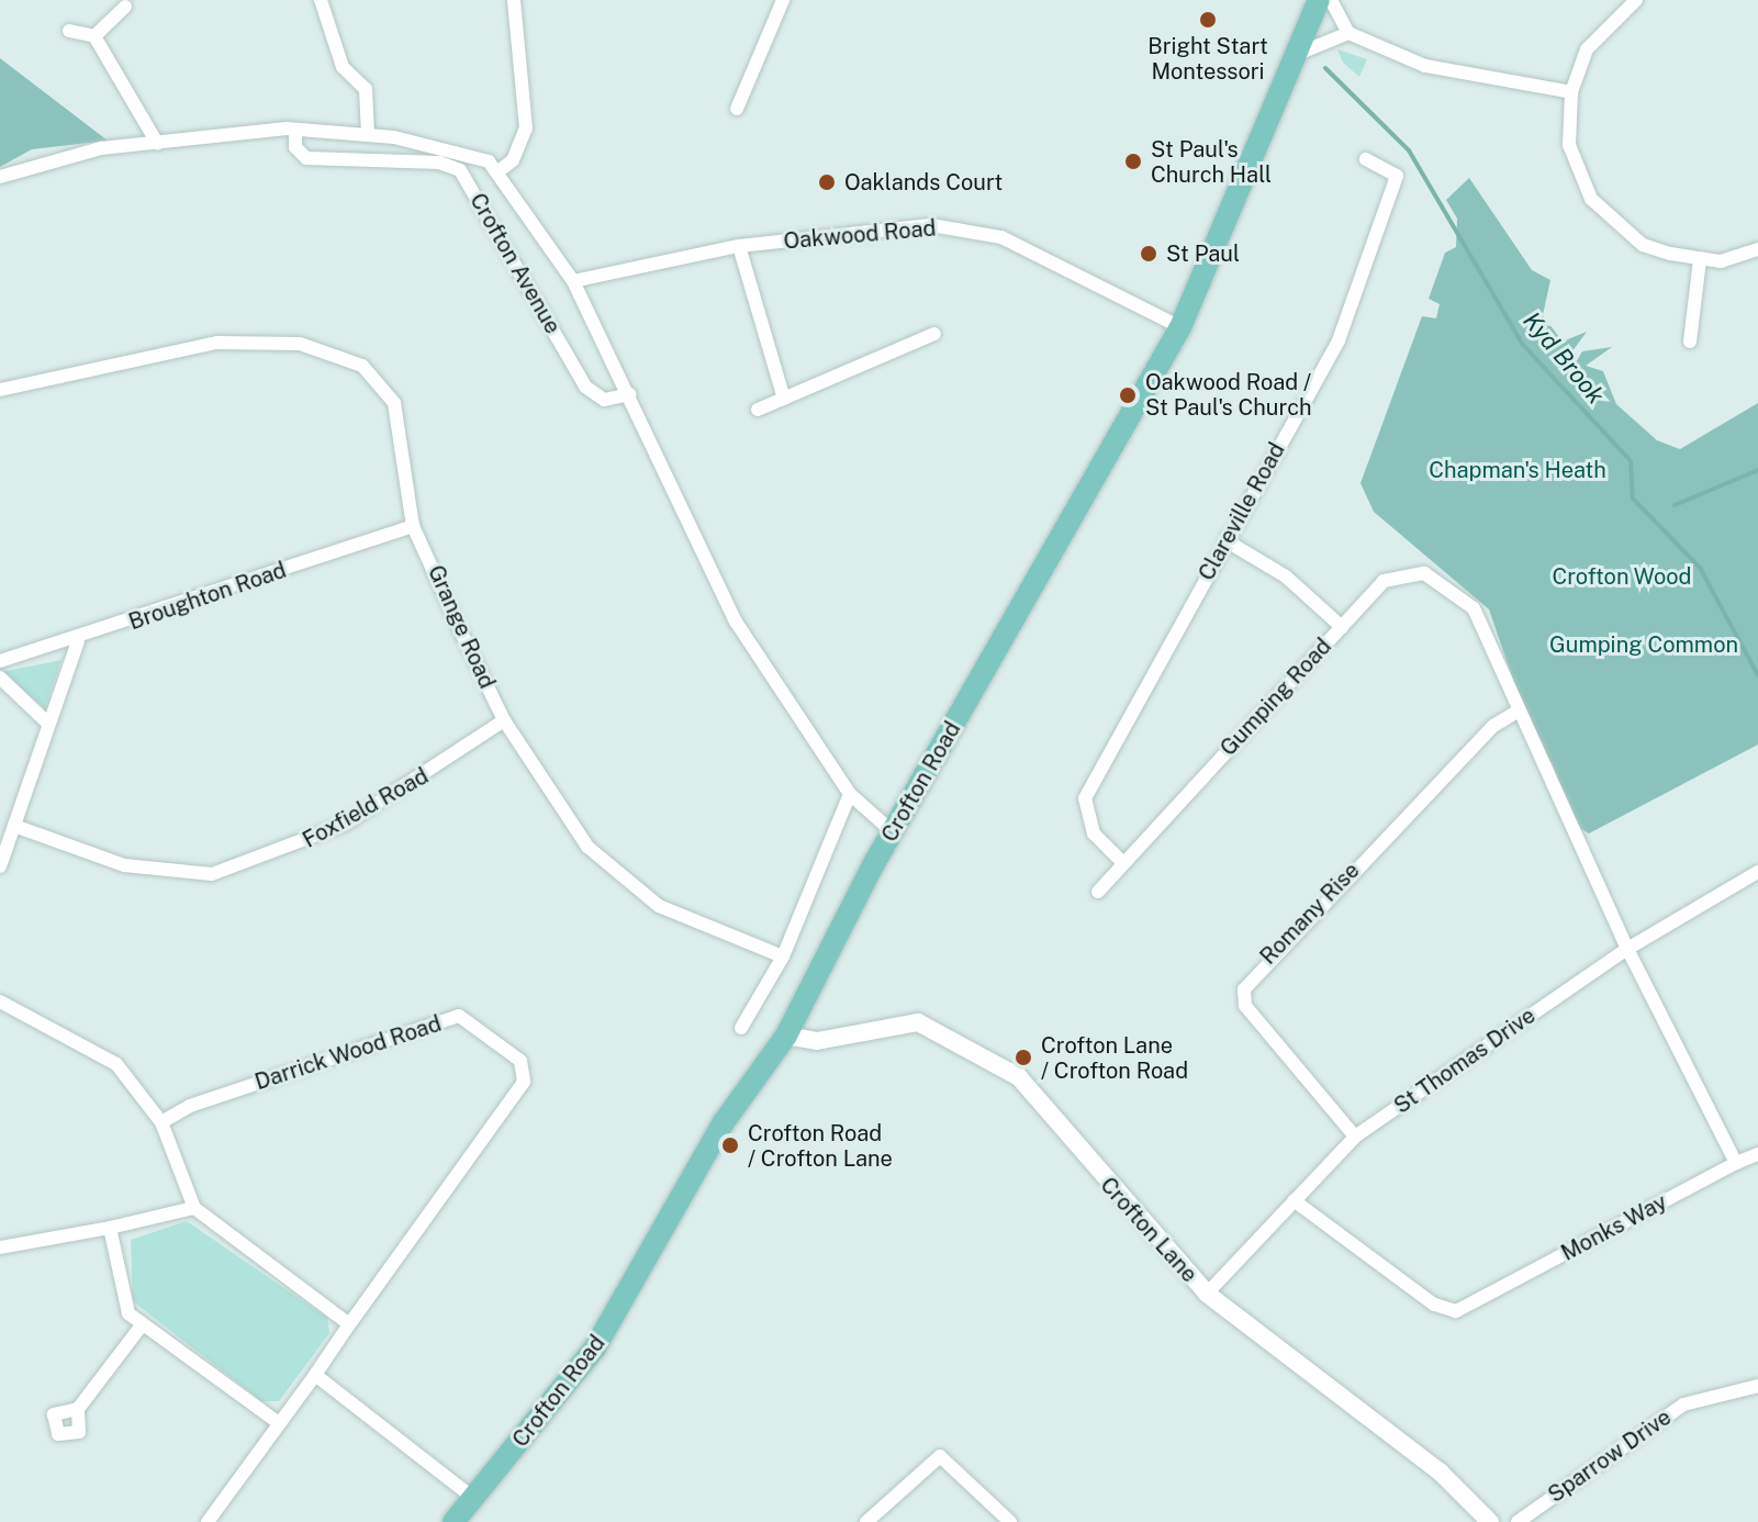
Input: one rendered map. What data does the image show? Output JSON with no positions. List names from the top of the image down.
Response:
{
  "streets": {
    "main road": ["Crofton Road"],
    "street": [
      "Oakwood Road",
      "Crofton Avenue",
      "Clareville Road",
      "Broughton Road",
      "Grange Road",
      "Gumping Road",
      "Foxfield Road",
      "Romany Rise",
      "Darrick Wood Road",
      "St Thomas Drive",
      "Monks Way",
      "Crofton Lane",
      "Sparrow Drive"
    ]
  },
  "crossings": [
    ["Oakwood Road", "Crofton Avenue"],
    ["Oakwood Road", "Crofton Road"],
    ["Crofton Avenue", "Crofton Road"],
    ["Clareville Road", "Gumping Road"],
    ["Broughton Road", "Grange Road"],
    ["Grange Road", "Foxfield Road"],
    ["Gumping Road", "Romany Rise"],
    ["Crofton Road", "Crofton Lane"],
    ["Romany Rise", "St Thomas Drive"],
    ["St Thomas Drive", "Monks Way"],
    ["St Thomas Drive", "Crofton Lane"]
  ],
  "water": ["Kyd Brook"],
  "parks": ["Chapman's Heath", "Crofton Wood", "Gumping Common"],
  "places": [
    "Bright Start Montessori",
    "St Paul's Church Hall",
    "Oaklands Court",
    "St Paul",
    "Oakwood Road / St Paul's Church",
    "Crofton Lane / Crofton Road",
    "Crofton Road / Crofton Lane"
  ]
}
